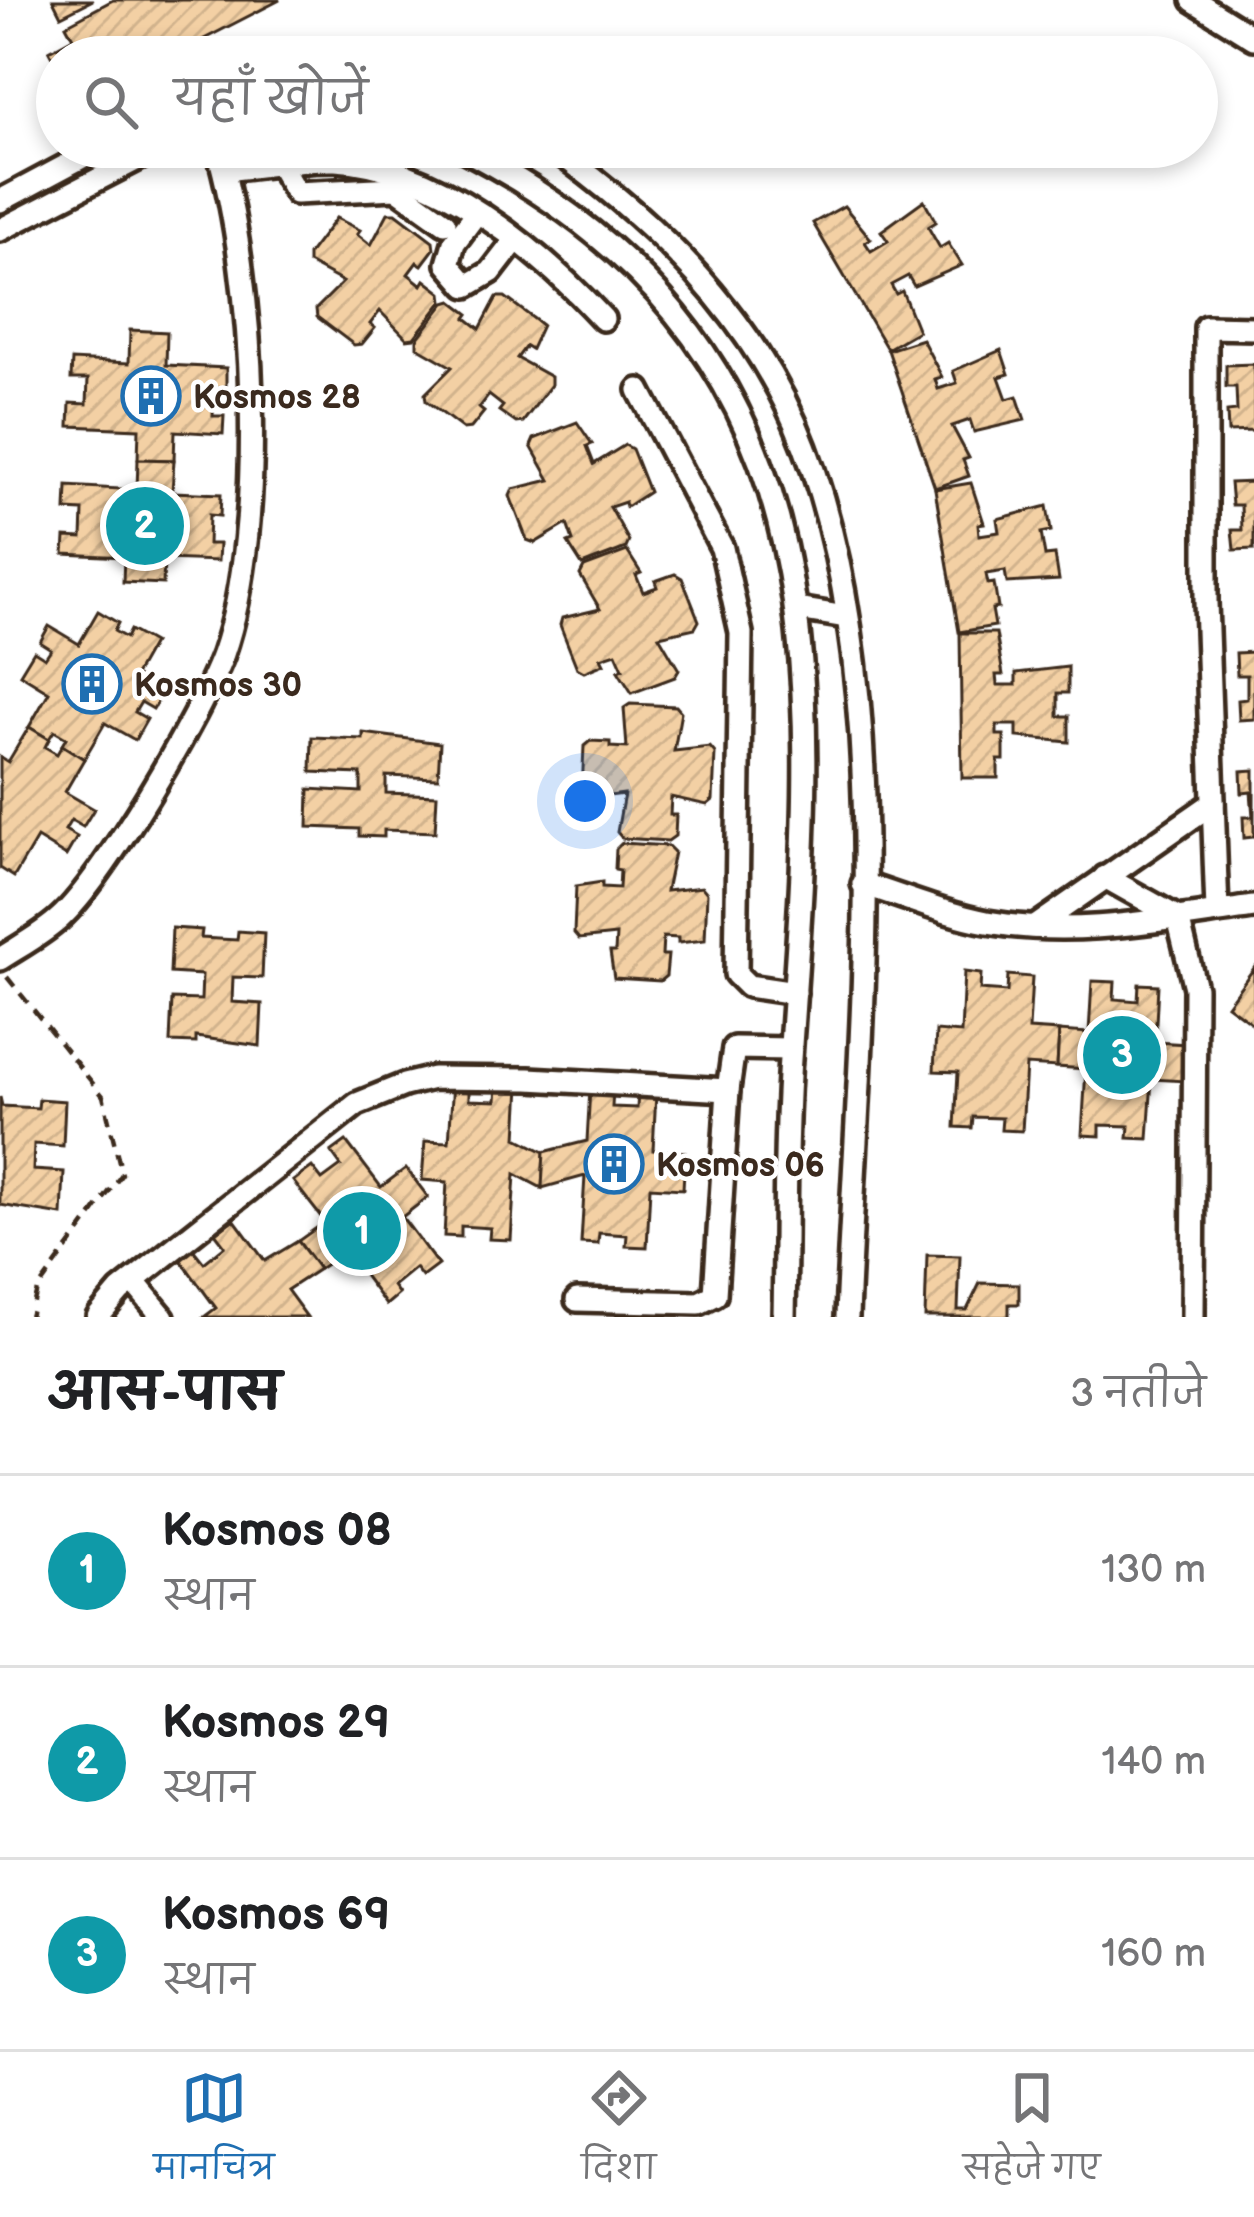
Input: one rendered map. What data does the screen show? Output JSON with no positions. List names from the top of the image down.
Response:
{
  "places": {
    "building": ["Kosmos 28", "Kosmos 30", "Kosmos 06"]
  },
  "page": {
    "search": "यहाँ खोजें",
    "pins": ["2", "3", "1"],
    "heading": ["आस-पास", "3 नतीजे"],
    "list": [
      {
        "mark": "1",
        "name": "Kosmos 08",
        "note": "स्थान",
        "value": "130 m"
      },
      {
        "mark": "2",
        "name": "Kosmos 29",
        "note": "स्थान",
        "value": "140 m"
      },
      {
        "mark": "3",
        "name": "Kosmos 69",
        "note": "स्थान",
        "value": "160 m"
      }
    ],
    "nav": ["मानचित्र", "दिशा", "सहेजे गए"]
  }
}
